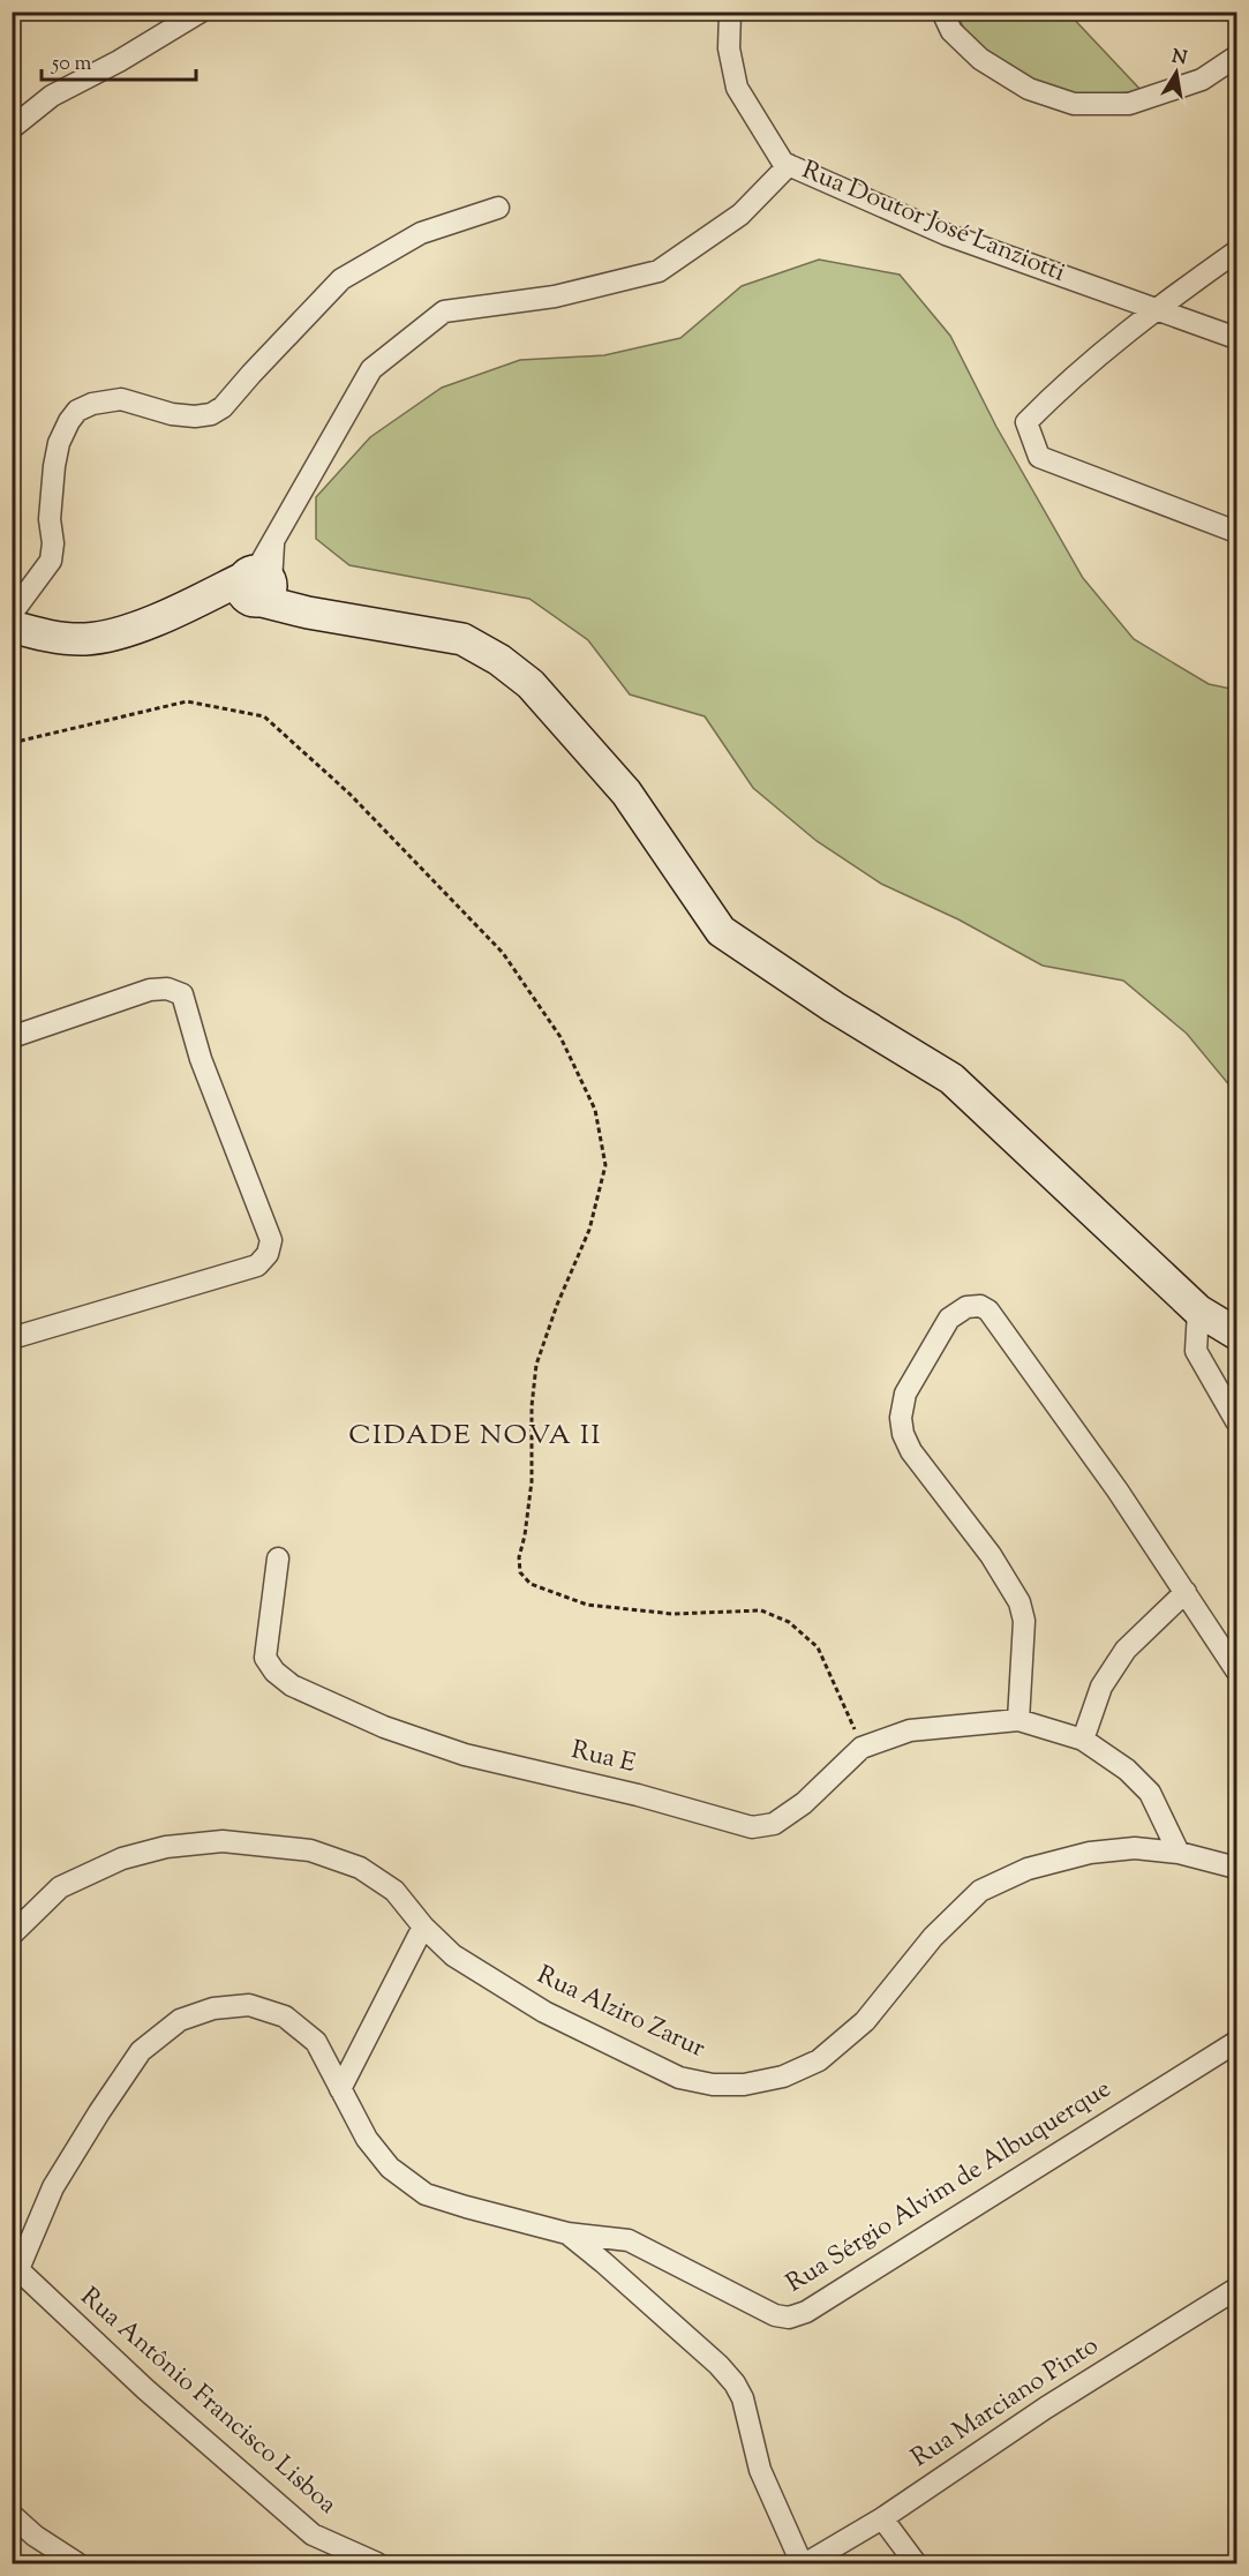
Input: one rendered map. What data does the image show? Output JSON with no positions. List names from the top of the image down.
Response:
{
  "streets": {
    "street": [
      "Rua Doutor José Lanziotti",
      "Rua E",
      "Rua Alziro Zarur",
      "Rua Sérgio Alvim de Albuquerque",
      "Rua Antônio Francisco Lisboa",
      "Rua Marciano Pinto"
    ]
  },
  "districts": ["CIDADE NOVA II"],
  "scale_bar": "50 m",
  "north": "top"
}
